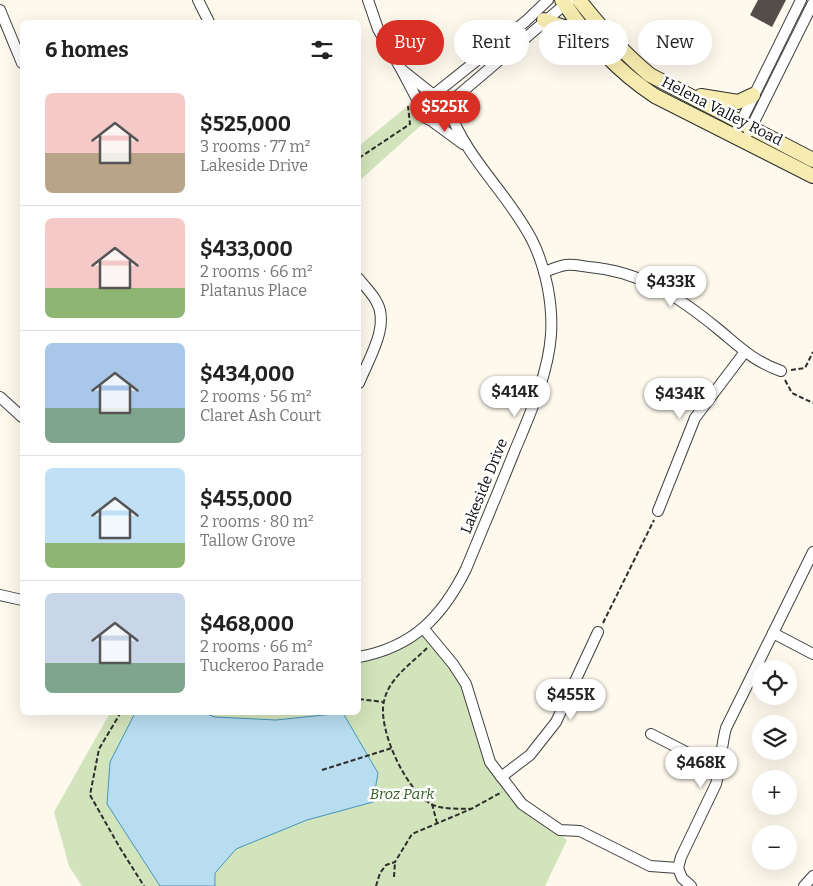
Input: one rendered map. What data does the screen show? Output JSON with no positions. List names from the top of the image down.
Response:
{
  "streets": {
    "street": ["Helena Valley Road", "Lakeside Drive"]
  },
  "parks": ["Broz Park"],
  "page": {
    "chip": [
      "Buy",
      "Rent",
      "Filters",
      "New"
    ],
    "heading": "6 homes",
    "list": [
      {
        "name": "$525,000",
        "note": "3 rooms · 77 m² · Lakeside Drive"
      },
      {
        "name": "$433,000",
        "note": "2 rooms · 66 m² · Platanus Place"
      },
      {
        "name": "$434,000",
        "note": "2 rooms · 56 m² · Claret Ash Court"
      },
      {
        "name": "$455,000",
        "note": "2 rooms · 80 m² · Tallow Grove"
      },
      {
        "name": "$468,000",
        "note": "2 rooms · 66 m² · Tuckeroo Parade"
      }
    ],
    "price": [
      "$525K",
      "$433K",
      "$414K",
      "$434K",
      "$455K",
      "$468K"
    ],
    "map_buttons": ["+", "−"]
  }
}
